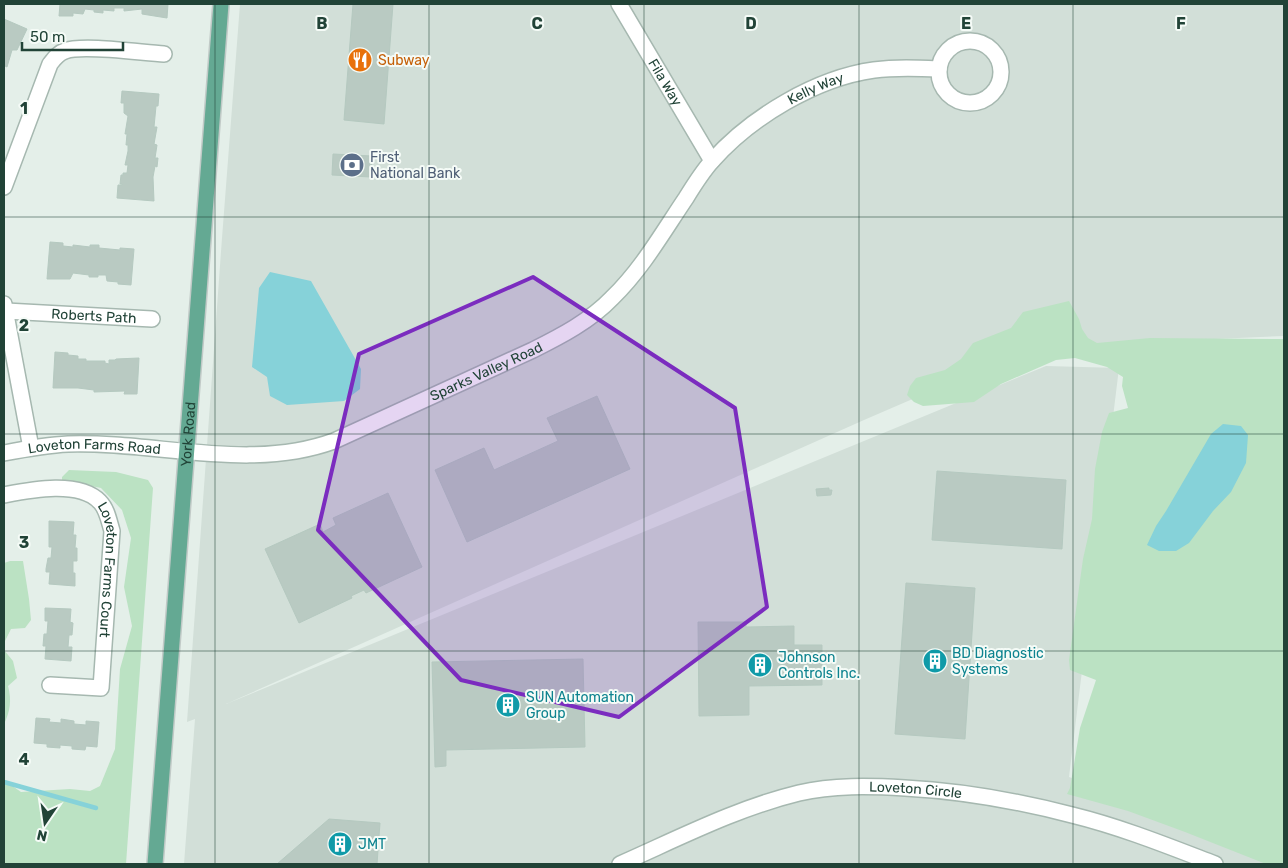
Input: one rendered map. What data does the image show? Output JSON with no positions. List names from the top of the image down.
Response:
{
  "streets": {
    "main road": ["York Road"],
    "street": [
      "Fila Way",
      "Kelly Way",
      "Roberts Path",
      "Sparks Valley Road",
      "Loveton Farms Road",
      "Loveton Farms Court",
      "Loveton Circle"
    ]
  },
  "crossings": [
    ["Fila Way", "Kelly Way"],
    ["Fila Way", "Sparks Valley Road"],
    ["Kelly Way", "Sparks Valley Road"],
    ["Roberts Path", "Loveton Farms Road"],
    ["Sparks Valley Road", "York Road"],
    ["Sparks Valley Road", "Loveton Farms Road"],
    ["York Road", "Loveton Farms Road"]
  ],
  "places": {
    "restaurant": ["Subway"],
    "bank": ["First National Bank"],
    "building": [
      "BD Diagnostic Systems",
      "Johnson Controls Inc.",
      "SUN Automation Group",
      "JMT"
    ]
  },
  "scale_bar": "50 m",
  "north": "bottom",
  "grid": {
    "columns": [
      "B",
      "C",
      "D",
      "E",
      "F"
    ],
    "rows": [
      "1",
      "2",
      "3",
      "4"
    ]
  }
}
